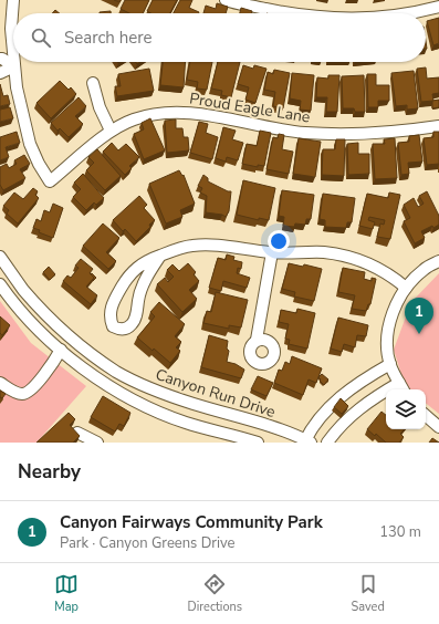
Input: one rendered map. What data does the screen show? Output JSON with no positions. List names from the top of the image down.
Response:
{
  "streets": {
    "street": ["Proud Eagle Lane", "Canyon Run Drive"]
  },
  "page": {
    "search": "Search here",
    "pins": "1",
    "heading": "Nearby",
    "list": [
      {
        "mark": "1",
        "name": "Canyon Fairways Community Park",
        "note": "Park · Canyon Greens Drive",
        "value": "130 m"
      }
    ],
    "nav": ["Map", "Directions", "Saved"]
  }
}
